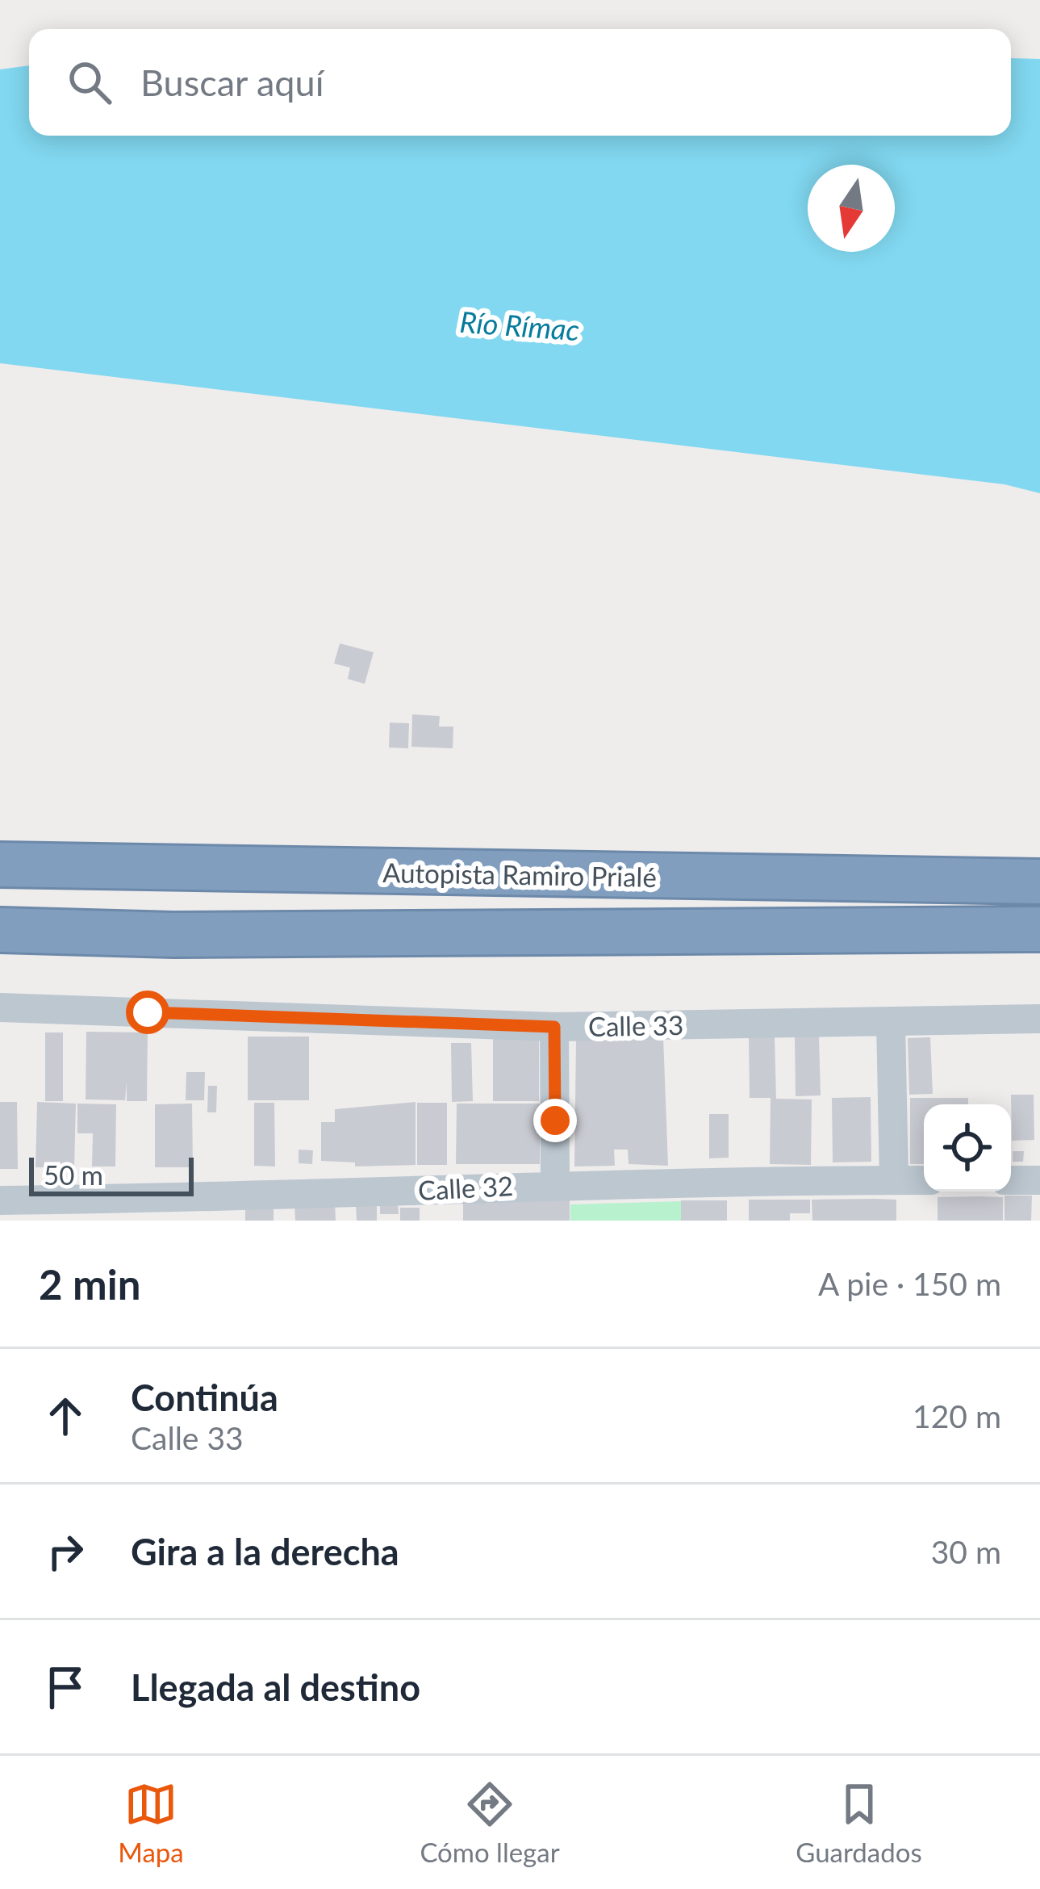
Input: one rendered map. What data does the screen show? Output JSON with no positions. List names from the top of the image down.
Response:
{
  "streets": {
    "highway": ["Autopista Ramiro Prialé"],
    "street": ["Calle 33", "Calle 32"]
  },
  "water": ["Río Rímac"],
  "scale_bar": "50 m",
  "north": "bottom",
  "page": {
    "search": "Buscar aquí",
    "scale": "50 m",
    "heading": ["2 min", "A pie · 150 m"],
    "list": [
      ["Continúa", "Calle 33", "120 m"],
      ["Gira a la derecha", "30 m"],
      "Llegada al destino"
    ],
    "nav": ["Mapa", "Cómo llegar", "Guardados"]
  }
}
